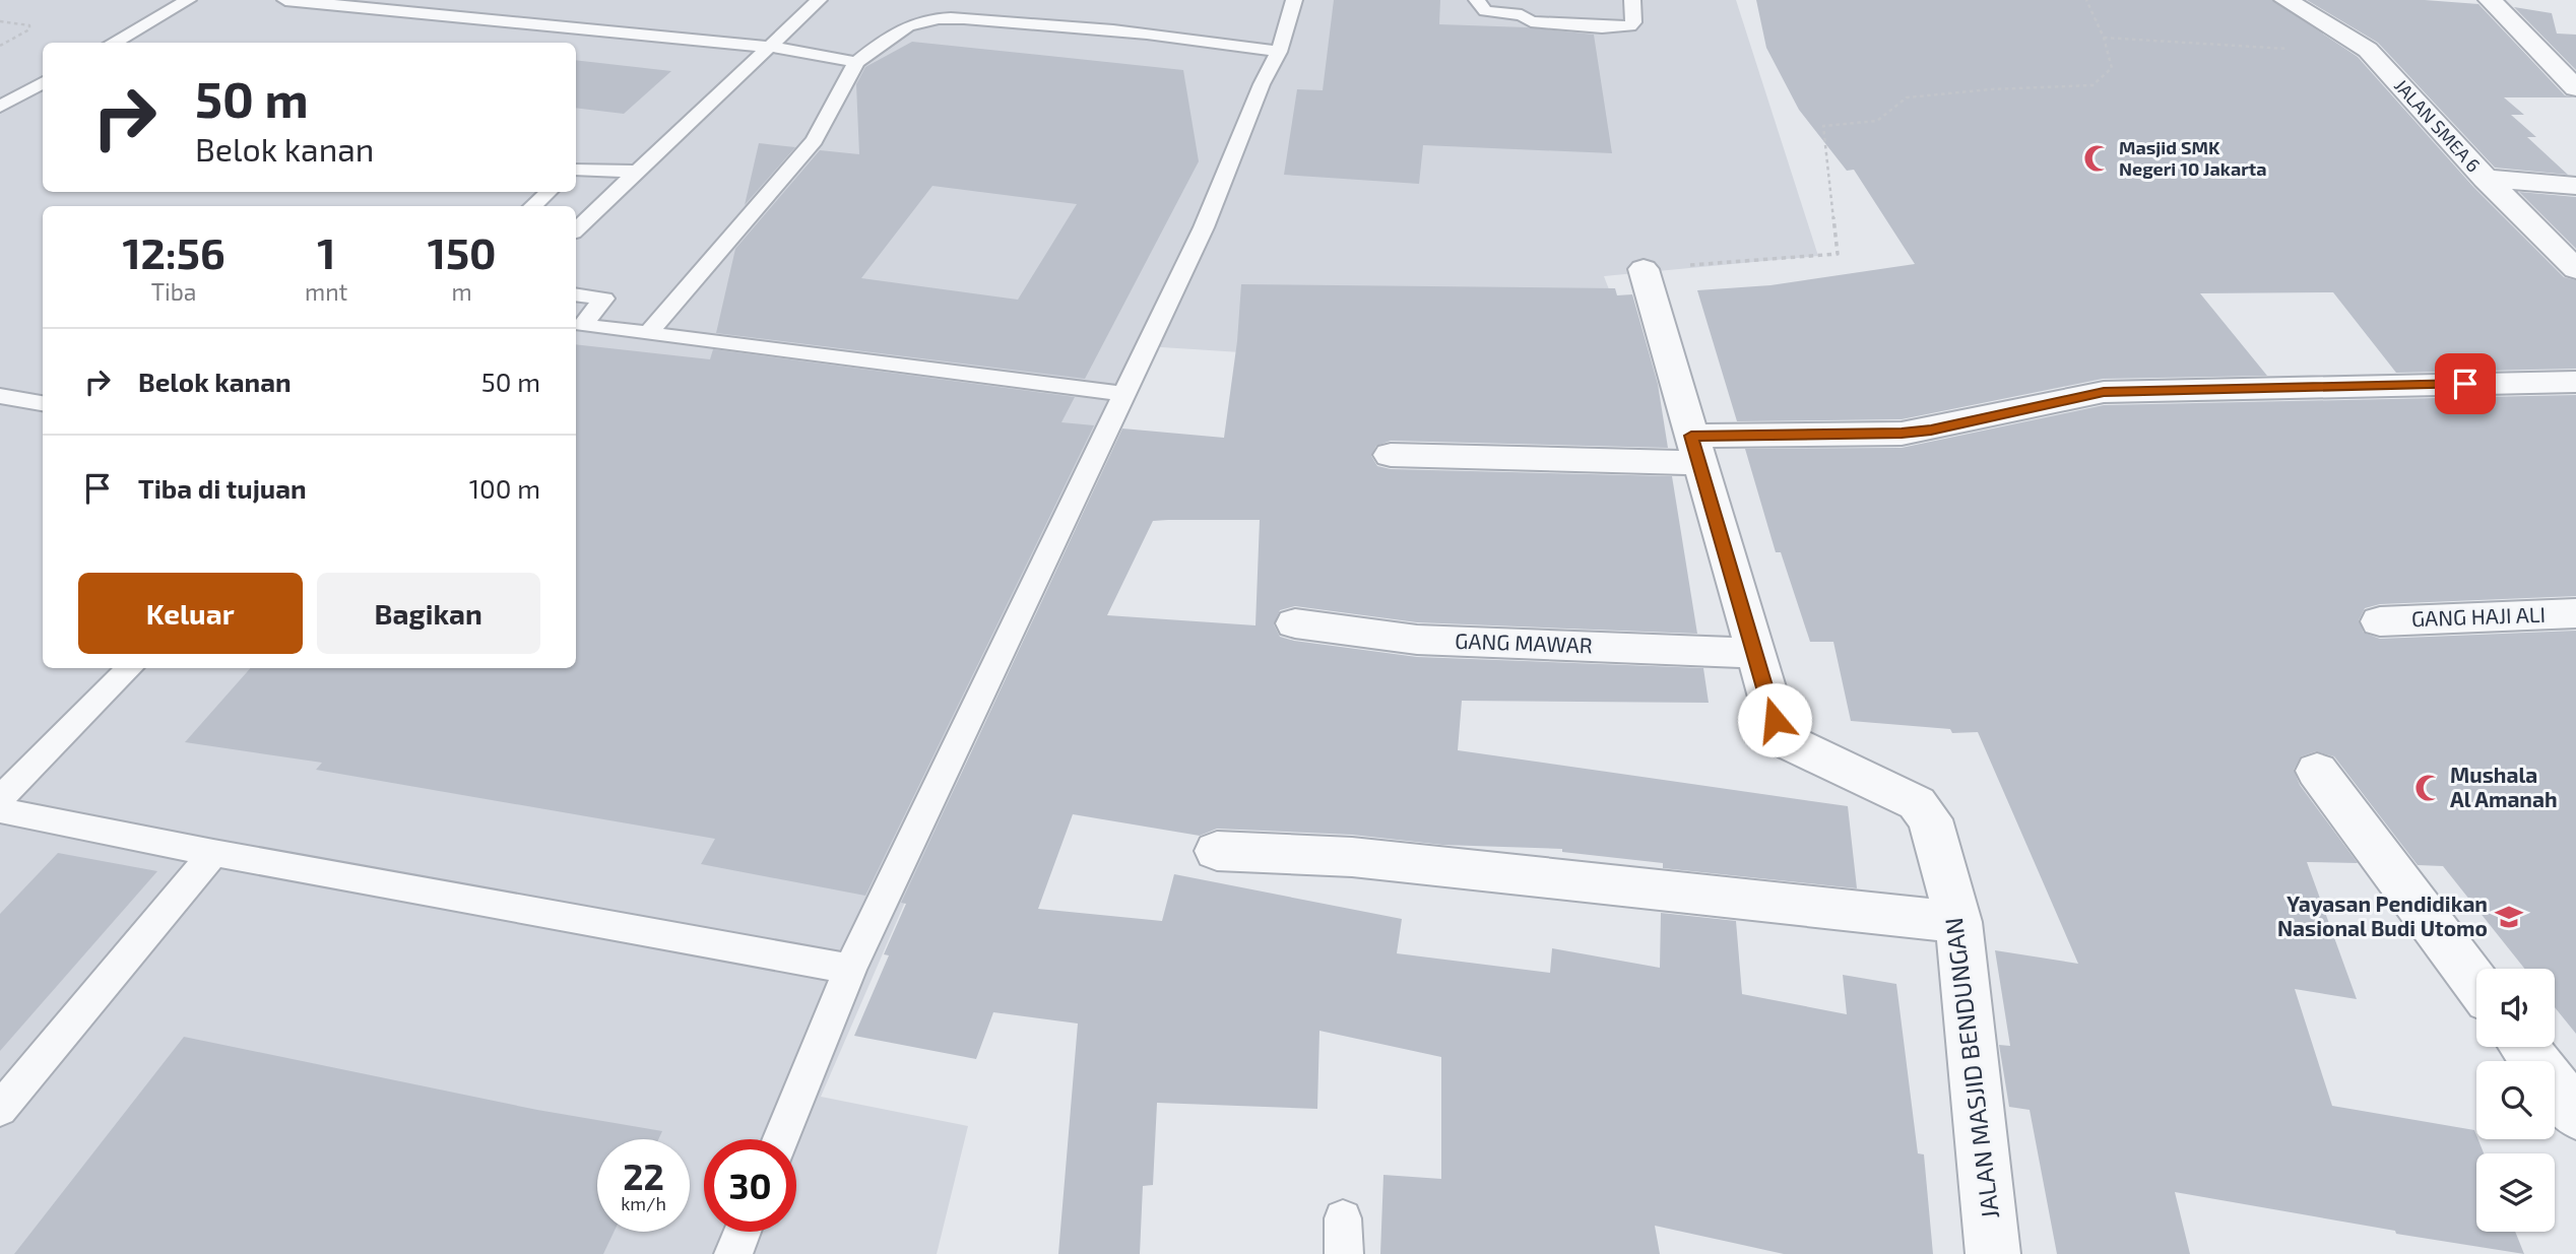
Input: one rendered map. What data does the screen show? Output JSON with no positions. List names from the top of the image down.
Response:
{
  "streets": {
    "street": [
      "JALAN SMEA 6",
      "GANG HAJI ALI",
      "GANG MAWAR",
      "JALAN MASJID BENDUNGAN"
    ]
  },
  "crossings": [
    ["GANG MAWAR", "JALAN MASJID BENDUNGAN"]
  ],
  "places": {
    "mosque": ["Masjid SMK Negeri 10 Jakarta", "Mushala Al Amanah"],
    "school or university": ["Yayasan Pendidikan Nasional Budi Utomo"]
  },
  "page": {
    "turn": ["50 m", "Belok kanan"],
    "eta": [
      "12:56",
      "Tiba",
      "1",
      "mnt",
      "150",
      "m"
    ],
    "list": [
      {
        "name": "Belok kanan",
        "value": "50 m"
      },
      {
        "name": "Tiba di tujuan",
        "value": "100 m"
      }
    ],
    "buttons": ["Keluar", "Bagikan"],
    "speed": "22 km/h",
    "limit": "30"
  }
}
